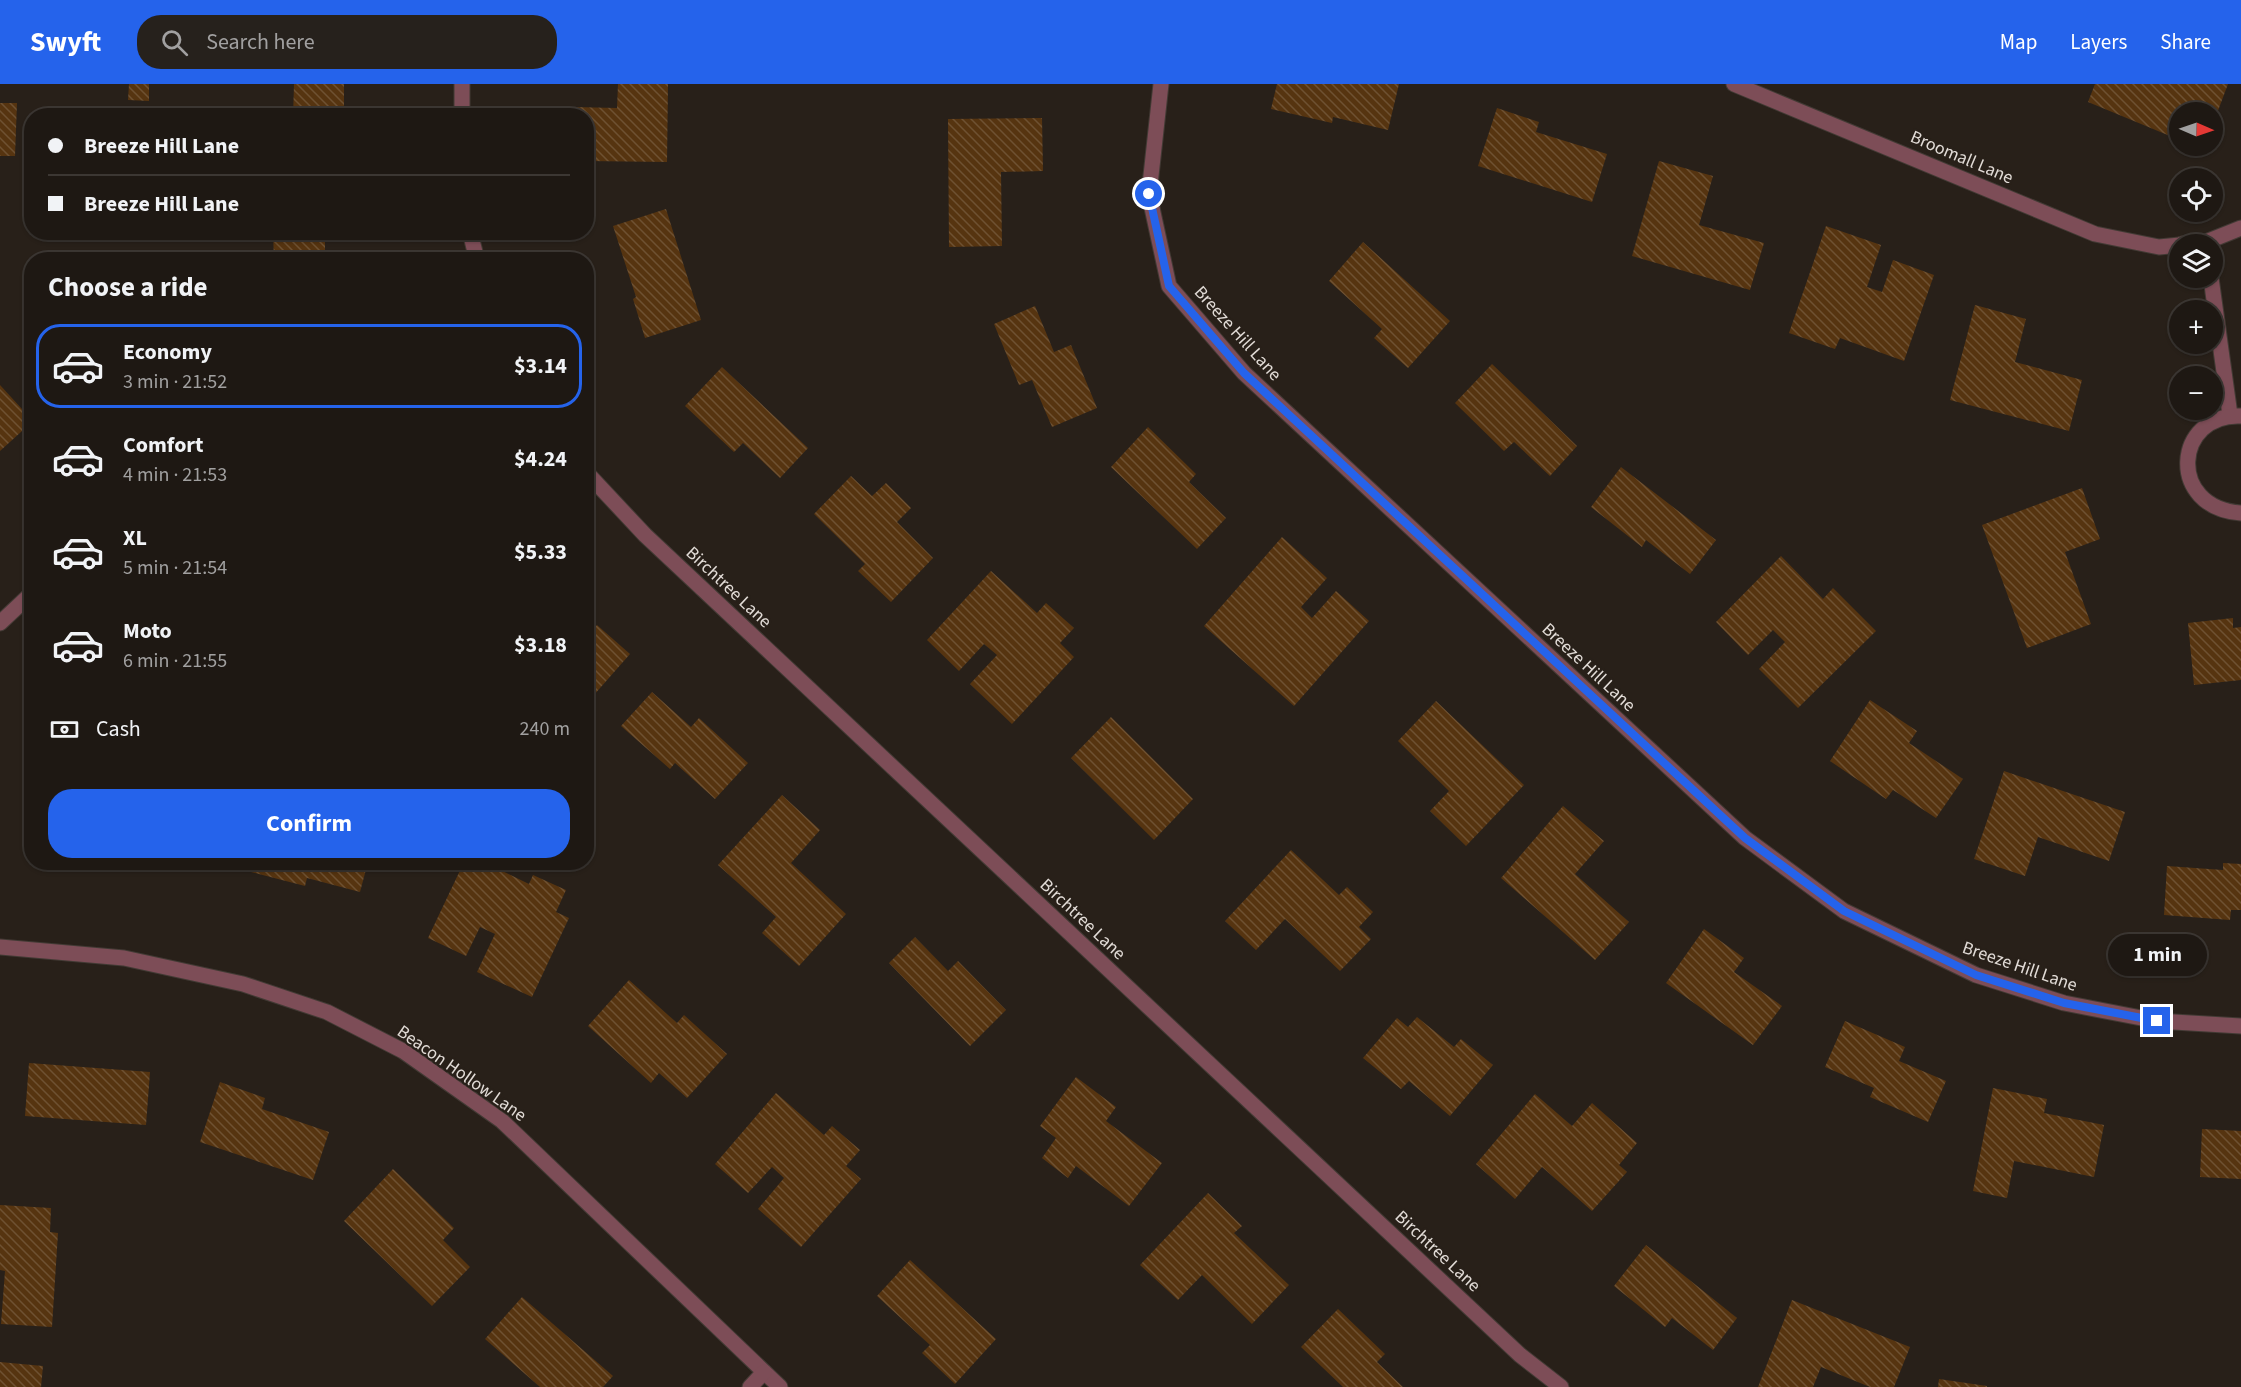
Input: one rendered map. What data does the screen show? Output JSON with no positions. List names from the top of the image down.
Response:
{
  "streets": {
    "street": [
      "Broomall Lane",
      "Breeze Hill Lane",
      "Birchtree Lane",
      "Beacon Hollow Lane"
    ]
  },
  "north": "right",
  "page": {
    "header": "Swyft",
    "search": "Search here",
    "nav": ["Map", "Layers", "Share"],
    "map_buttons": ["+", "−"],
    "banner": ["Breeze Hill Lane", "Breeze Hill Lane"],
    "heading": "Choose a ride",
    "list": [
      {
        "name": "Economy",
        "note": "3 min · 21:52",
        "value": "$3.14"
      },
      {
        "name": "Comfort",
        "note": "4 min · 21:53",
        "value": "$4.24"
      },
      {
        "name": "XL",
        "note": "5 min · 21:54",
        "value": "$5.33"
      },
      {
        "name": "Moto",
        "note": "6 min · 21:55",
        "value": "$3.18"
      }
    ],
    "pay": ["Cash", "240 m"],
    "buttons": "Confirm",
    "bubble": "1 min"
  }
}
